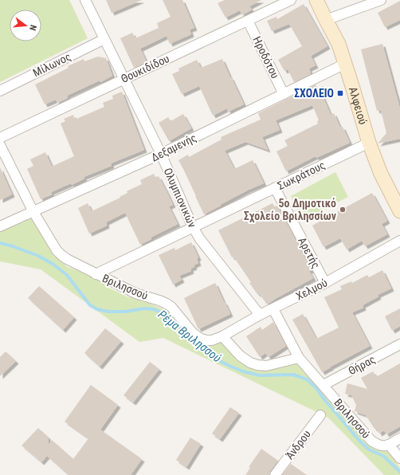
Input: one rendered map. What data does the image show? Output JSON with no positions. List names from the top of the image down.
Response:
{
  "streets": {
    "street": [
      "Ηροδότου",
      "Μίλωνος",
      "Θουκιδίδου",
      "Αλφειού",
      "Δεξαμενής",
      "Σωκράτους",
      "Ολυμπιονικών",
      "Αρετής",
      "Βριλησσού",
      "Χελμού",
      "Θήρας",
      "Άνδρου"
    ]
  },
  "crossings": [
    ["Ηροδότου", "Θουκιδίδου"],
    ["Ηροδότου", "Δεξαμενής"],
    ["Μίλωνος", "Ολυμπιονικών"],
    ["Θουκιδίδου", "Ολυμπιονικών"],
    ["Αλφειού", "Δεξαμενής"],
    ["Αλφειού", "Σωκράτους"],
    ["Δεξαμενής", "Ολυμπιονικών"],
    ["Δεξαμενής", "Βριλησσού"],
    ["Σωκράτους", "Ολυμπιονικών"],
    ["Σωκράτους", "Αρετής"],
    ["Σωκράτους", "Βριλησσού"],
    ["Ολυμπιονικών", "Χελμού"],
    ["Αρετής", "Χελμού"],
    ["Βριλησσού", "Χελμού"],
    ["Βριλησσού", "Θήρας"]
  ],
  "water": ["Ρέμα Βριλησσού"],
  "places": {
    "transit": ["ΣΧΟΛΕΙΟ"],
    "other": ["5ο Δημοτικό Σχολείο Βριλησσίων"]
  },
  "north": "right"
}
